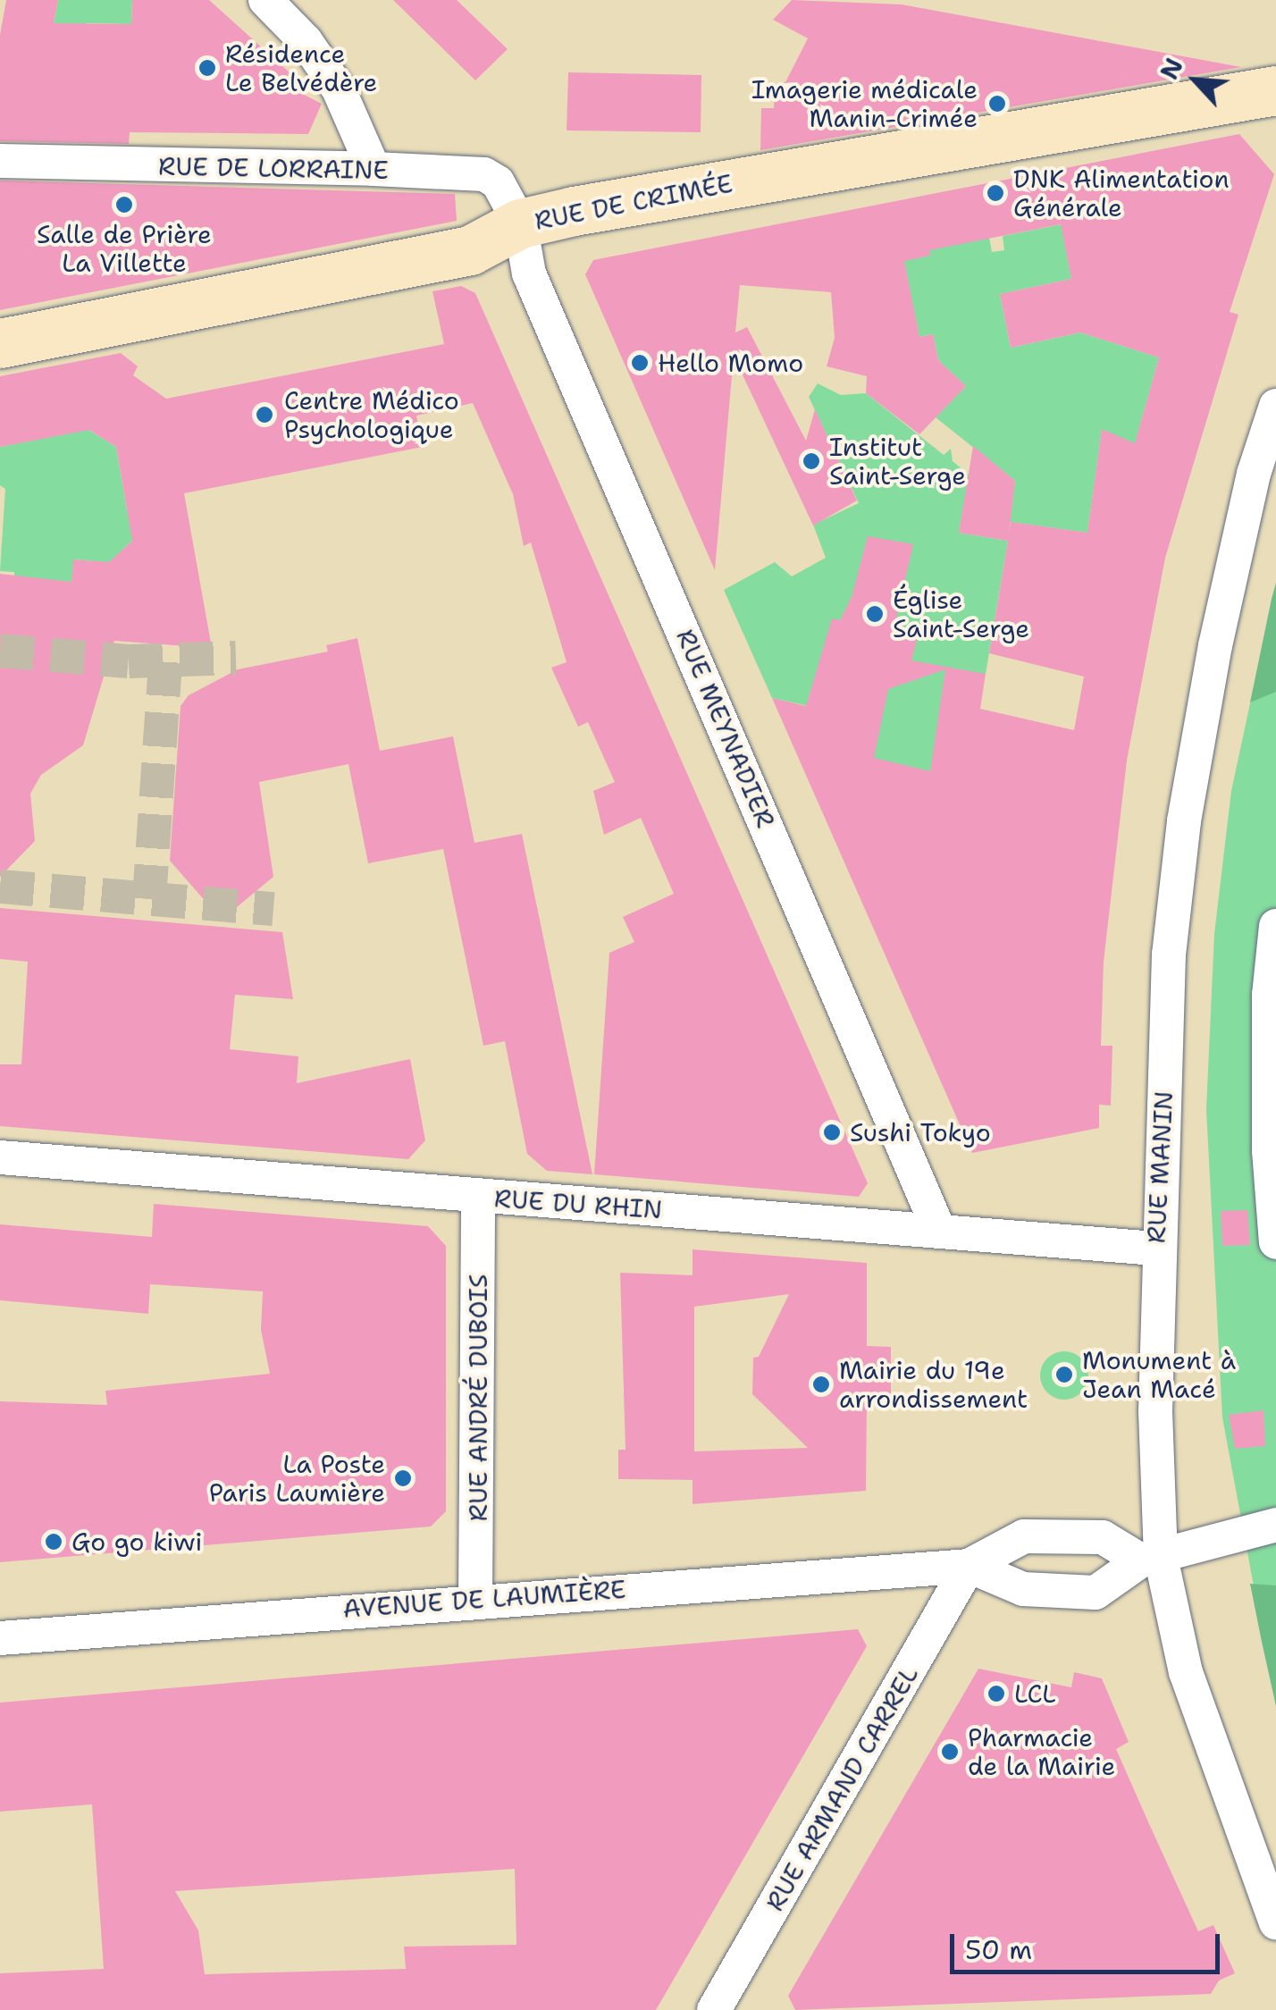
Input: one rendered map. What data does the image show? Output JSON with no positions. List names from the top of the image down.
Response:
{
  "streets": {
    "street": [
      "RUE DE LORRAINE",
      "RUE DE CRIMÉE",
      "RUE MEYNADIER",
      "RUE MANIN",
      "RUE DU RHIN",
      "RUE ANDRÉ DUBOIS",
      "AVENUE DE LAUMIÈRE",
      "RUE ARMAND CARREL"
    ]
  },
  "crossings": [
    ["RUE DE LORRAINE", "RUE DE CRIMÉE"],
    ["RUE DE LORRAINE", "RUE MEYNADIER"],
    ["RUE DE CRIMÉE", "RUE MEYNADIER"],
    ["RUE MEYNADIER", "RUE DU RHIN"],
    ["RUE MANIN", "RUE DU RHIN"],
    ["RUE MANIN", "AVENUE DE LAUMIÈRE"],
    ["RUE DU RHIN", "RUE ANDRÉ DUBOIS"],
    ["RUE ANDRÉ DUBOIS", "AVENUE DE LAUMIÈRE"],
    ["AVENUE DE LAUMIÈRE", "RUE ARMAND CARREL"]
  ],
  "places": [
    "Résidence Le Belvédère",
    "Imagerie médicale Manin-Crimée",
    "DNK Alimentation Générale",
    "Salle de Prière La Villette",
    "Hello Momo",
    "Centre Médico Psychologique",
    "Institut Saint-Serge",
    "Église Saint-Serge",
    "Sushi Tokyo",
    "Monument à Jean Macé",
    "Mairie du 19e arrondissement",
    "La Poste Paris Laumière",
    "Go go kiwi",
    "LCL",
    "Pharmacie de la Mairie"
  ],
  "scale_bar": "50 m",
  "north": "top left"
}
